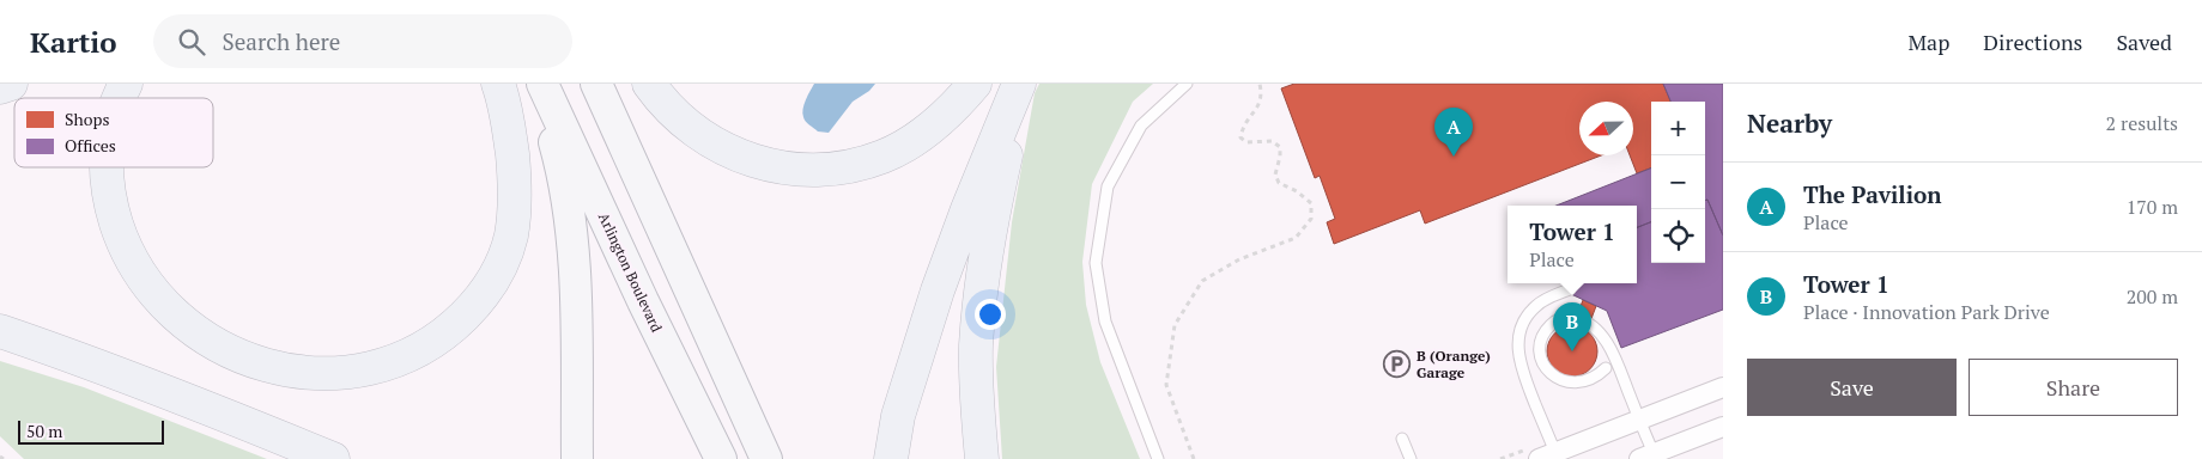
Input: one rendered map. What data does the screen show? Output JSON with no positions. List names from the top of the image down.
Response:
{
  "streets": {
    "main road": ["Arlington Boulevard"]
  },
  "places": {
    "parking": ["B (Orange) Garage"]
  },
  "legend": ["Shops", "Offices"],
  "scale_bar": "50 m",
  "north": "left",
  "page": {
    "header": "Kartio",
    "search": "Search here",
    "nav": ["Map", "Directions", "Saved"],
    "heading": ["Nearby", "2 results"],
    "map_buttons": ["+", "−"],
    "pins": ["A", "B"],
    "list": [
      {
        "mark": "A",
        "name": "The Pavilion",
        "note": "Place",
        "value": "170 m"
      },
      {
        "mark": "B",
        "name": "Tower 1",
        "note": "Place · Innovation Park Drive",
        "value": "200 m"
      }
    ],
    "popup": ["Tower 1", "Place"],
    "buttons": ["Save", "Share"],
    "scale": "50 m"
  }
}
